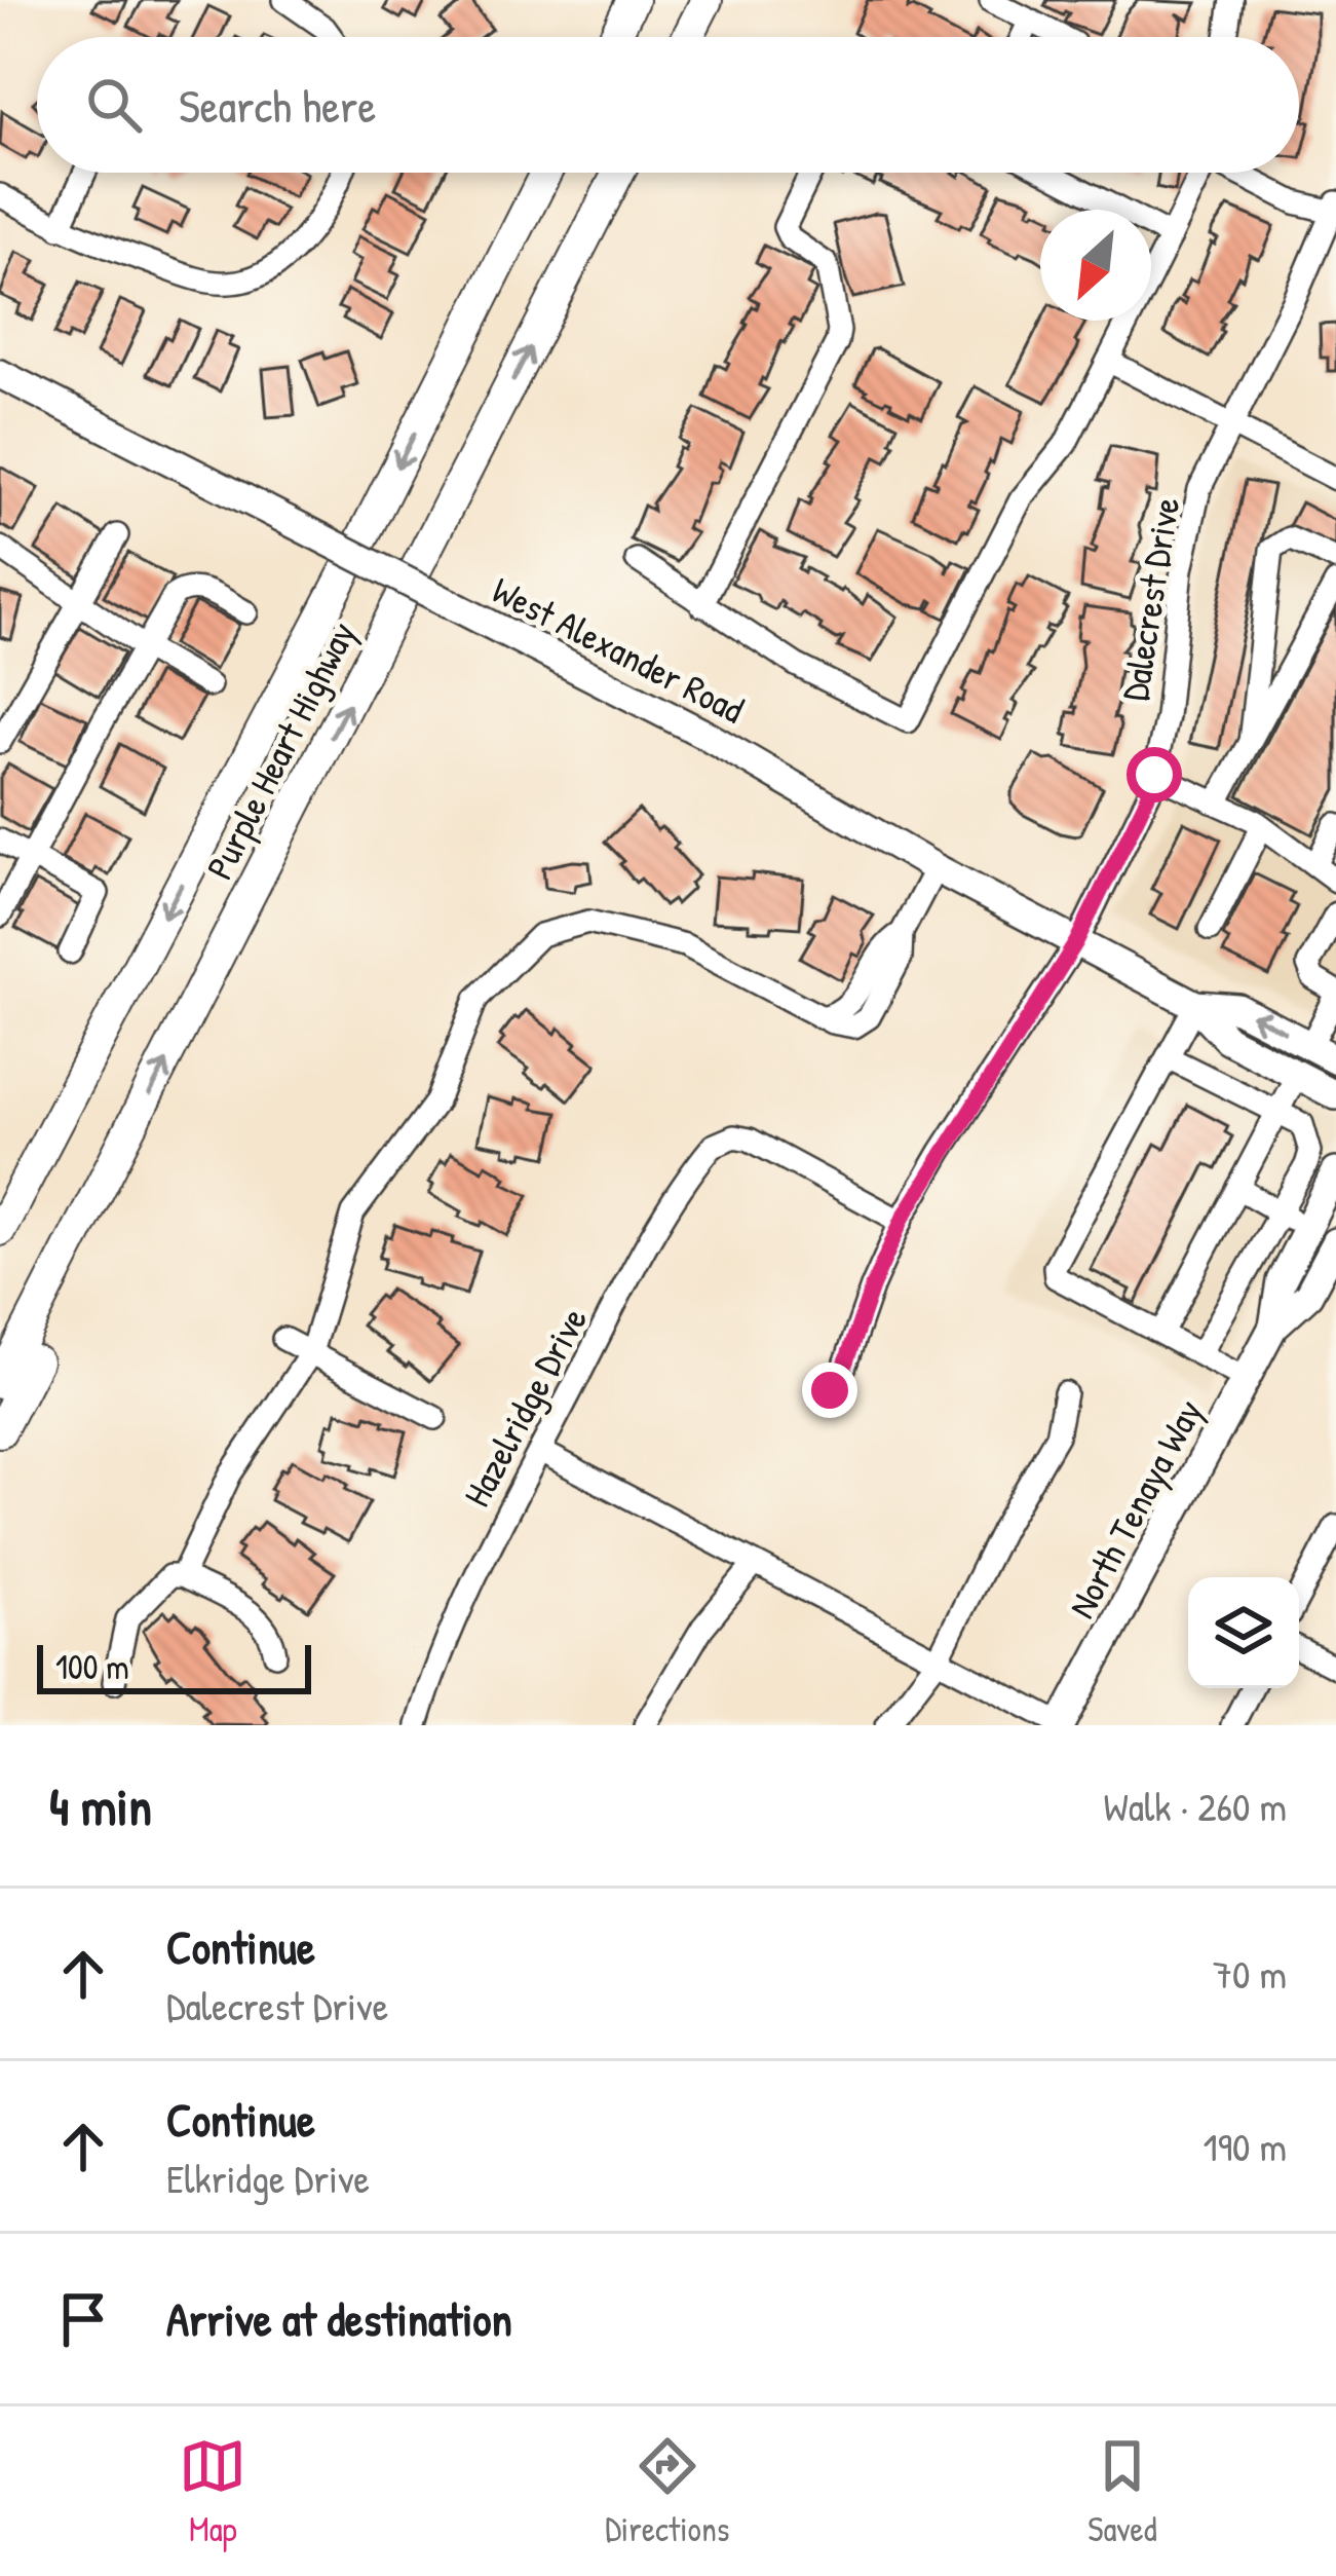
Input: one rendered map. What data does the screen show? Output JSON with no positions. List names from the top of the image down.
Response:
{
  "streets": {
    "highway": ["Purple Heart Highway"],
    "main road": ["West Alexander Road", "North Tenaya Way"],
    "street": ["Dalecrest Drive", "Hazelridge Drive"]
  },
  "crossings": [
    ["Dalecrest Drive", "West Alexander Road"],
    ["Dalecrest Drive", "Hazelridge Drive"]
  ],
  "scale_bar": "100 m",
  "north": "bottom left",
  "page": {
    "search": "Search here",
    "scale": "100 m",
    "heading": ["4 min", "Walk · 260 m"],
    "list": [
      ["Continue", "Dalecrest Drive", "70 m"],
      ["Continue", "Elkridge Drive", "190 m"],
      "Arrive at destination"
    ],
    "nav": ["Map", "Directions", "Saved"]
  }
}
